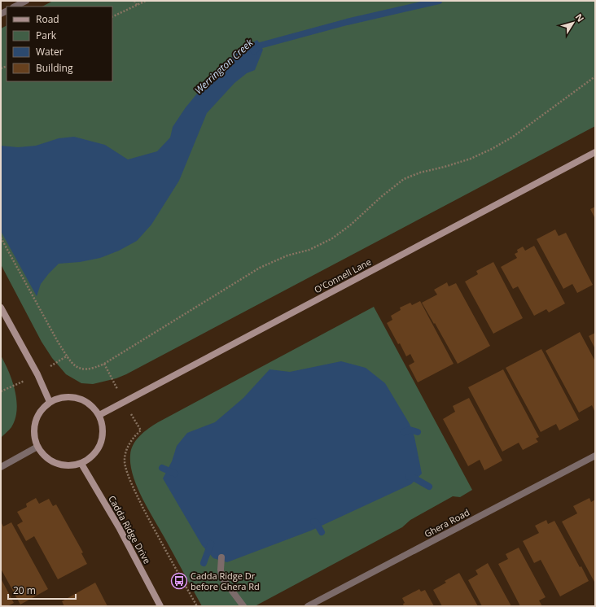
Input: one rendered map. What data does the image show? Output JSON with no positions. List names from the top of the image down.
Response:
{
  "streets": {
    "street": ["O'Connell Lane", "Ghera Road", "Cadda Ridge Drive"]
  },
  "crossings": [
    ["O'Connell Lane", "Cadda Ridge Drive"]
  ],
  "water": ["Werrington Creek"],
  "places": {
    "bus stop": ["Cadda Ridge Dr before Ghera Rd"]
  },
  "legend": [
    "Road",
    "Park",
    "Water",
    "Building"
  ],
  "scale_bar": "20 m",
  "north": "top right"
}
